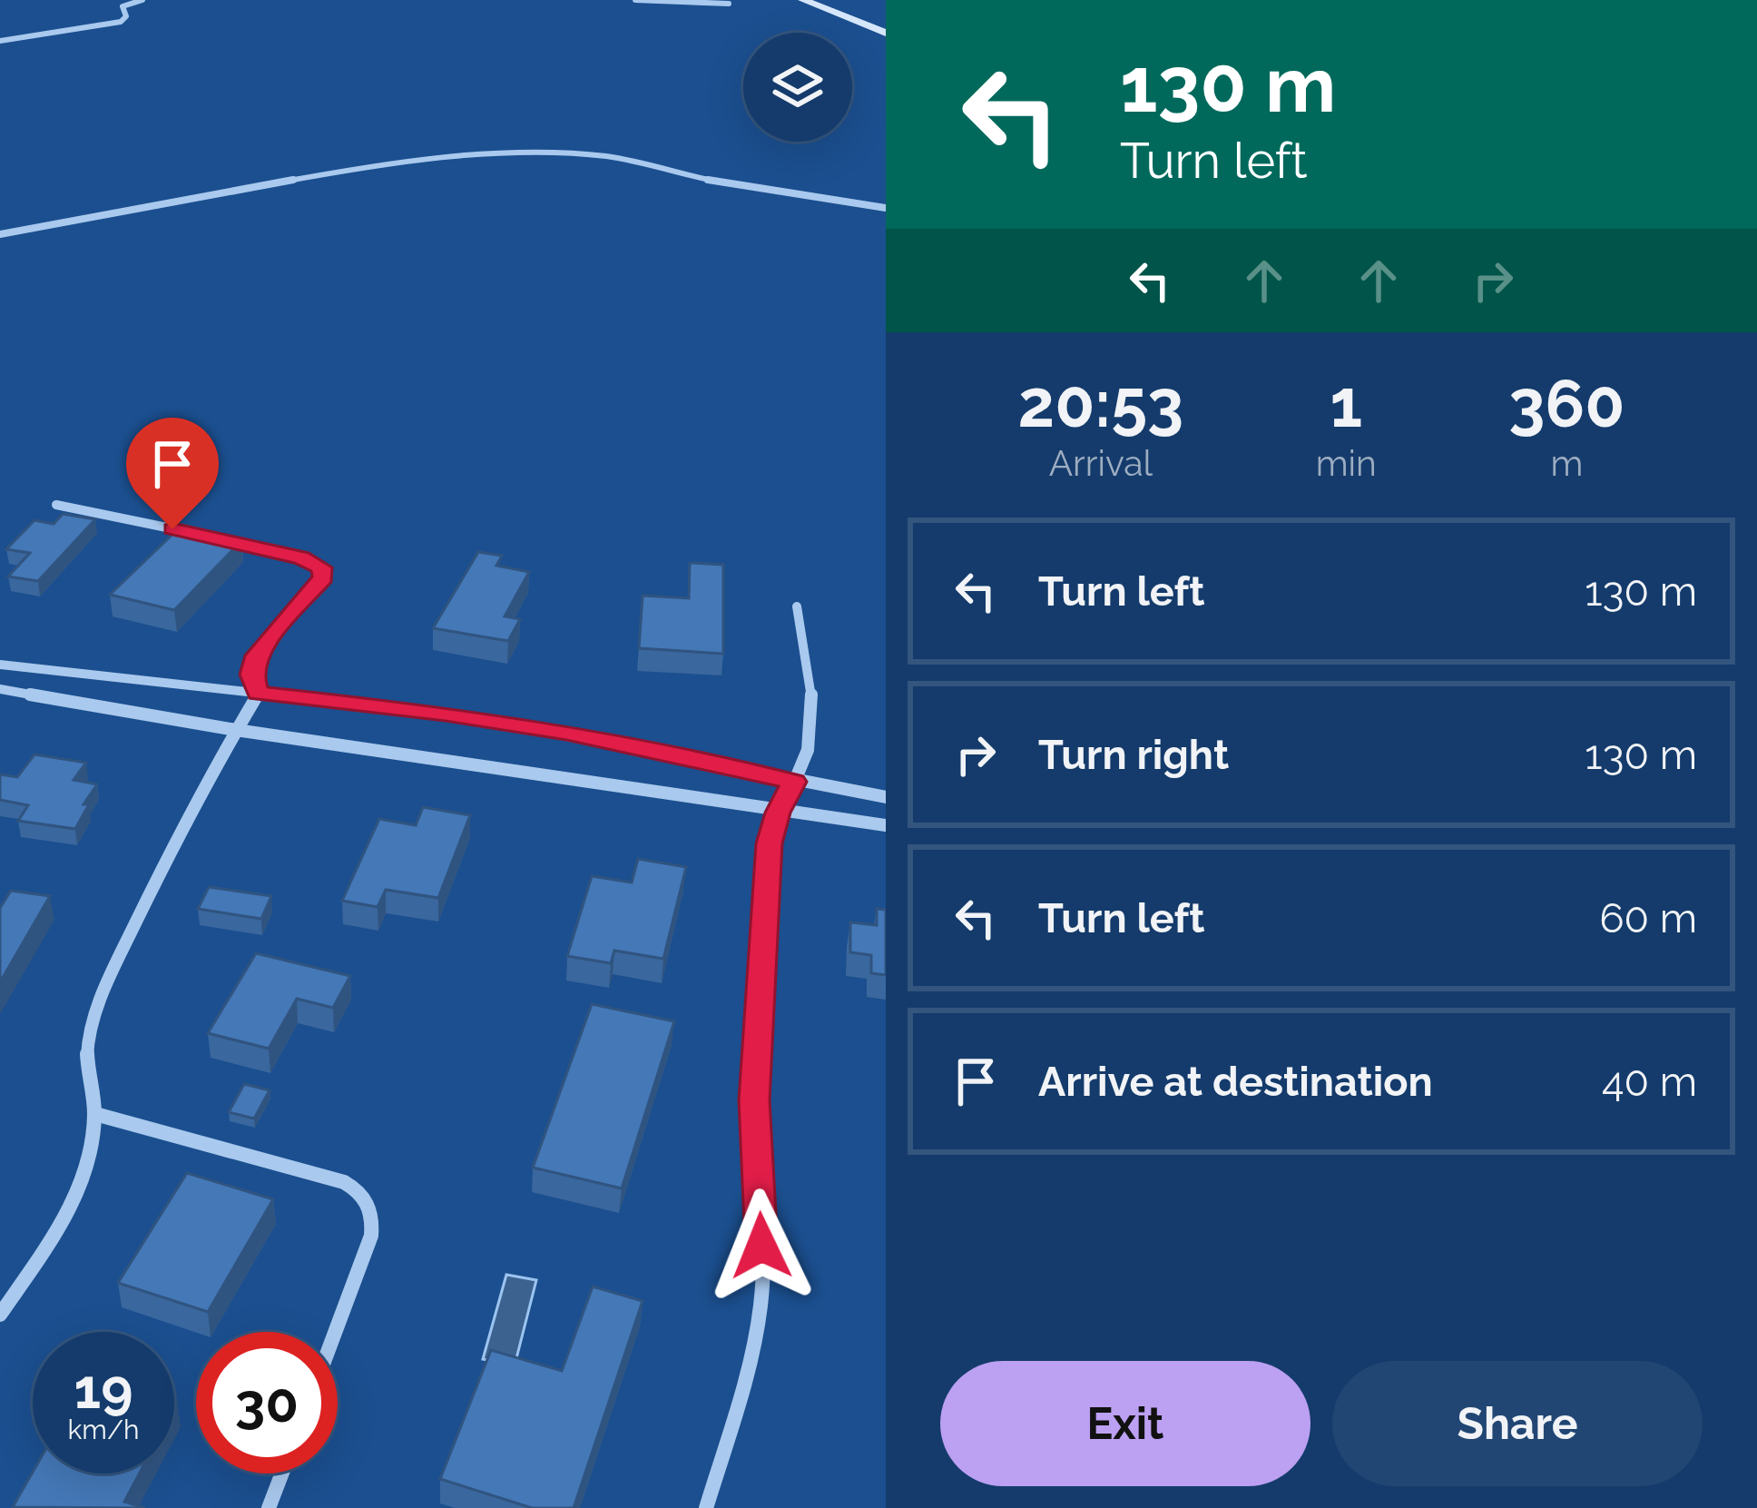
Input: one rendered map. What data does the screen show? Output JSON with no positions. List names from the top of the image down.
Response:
{
  "page": {
    "turn": ["130 m", "Turn left"],
    "eta": [
      "20:53",
      "Arrival",
      "1",
      "min",
      "360",
      "m"
    ],
    "list": [
      {
        "name": "Turn left",
        "value": "130 m"
      },
      {
        "name": "Turn right",
        "value": "130 m"
      },
      {
        "name": "Turn left",
        "value": "60 m"
      },
      {
        "name": "Arrive at destination",
        "value": "40 m"
      }
    ],
    "speed": "19 km/h",
    "limit": "30",
    "buttons": ["Exit", "Share"]
  }
}
